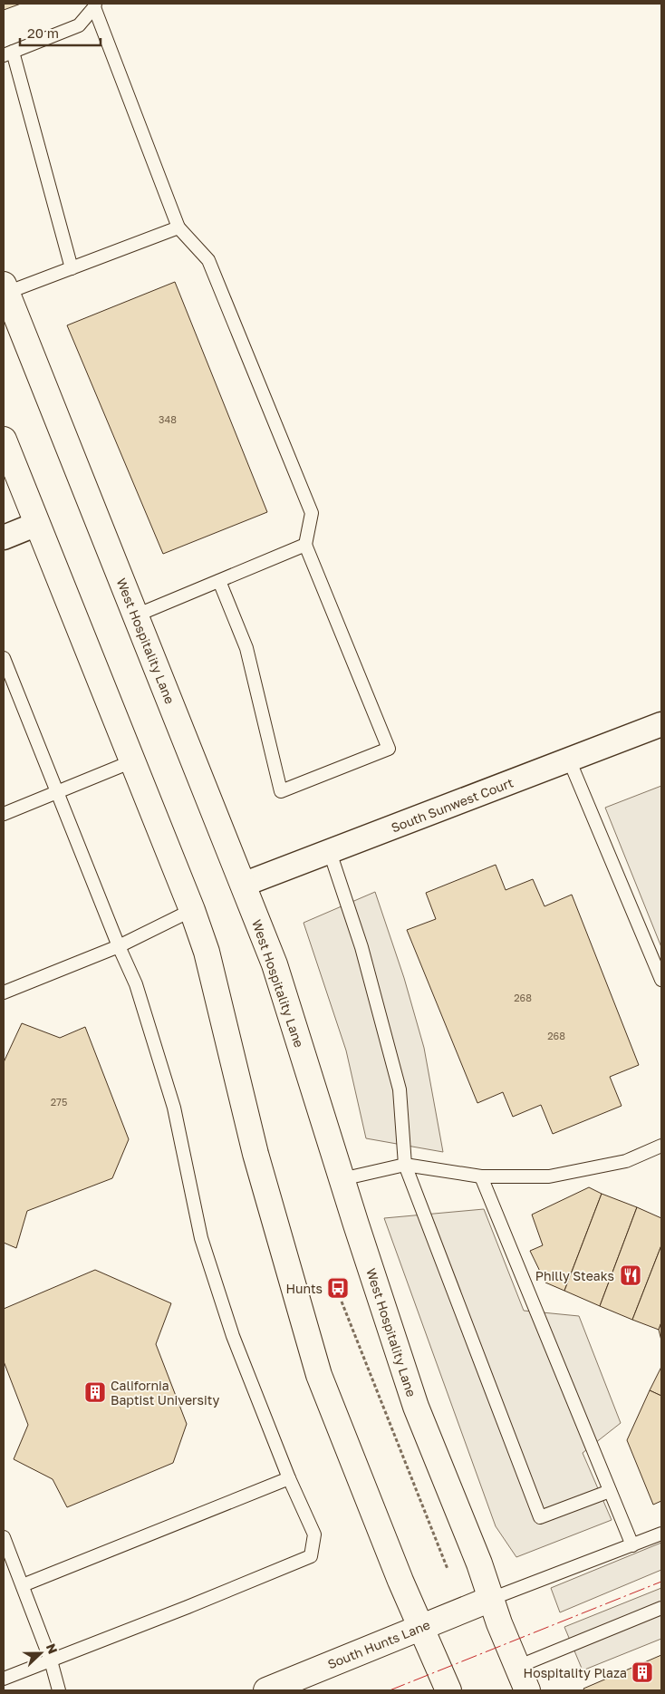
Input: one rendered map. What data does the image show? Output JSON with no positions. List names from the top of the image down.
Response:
{
  "streets": {
    "main road": ["West Hospitality Lane", "South Hunts Lane"],
    "street": ["South Sunwest Court"]
  },
  "crossings": [
    ["West Hospitality Lane", "South Sunwest Court"],
    ["West Hospitality Lane", "South Hunts Lane"]
  ],
  "places": {
    "restaurant": ["Philly Steaks"],
    "bus stop": ["Hunts"],
    "building": ["California Baptist University", "Hospitality Plaza"]
  },
  "house_numbers": [
    "348",
    "268",
    "268",
    "275"
  ],
  "scale_bar": "20 m",
  "north": "right"
}
